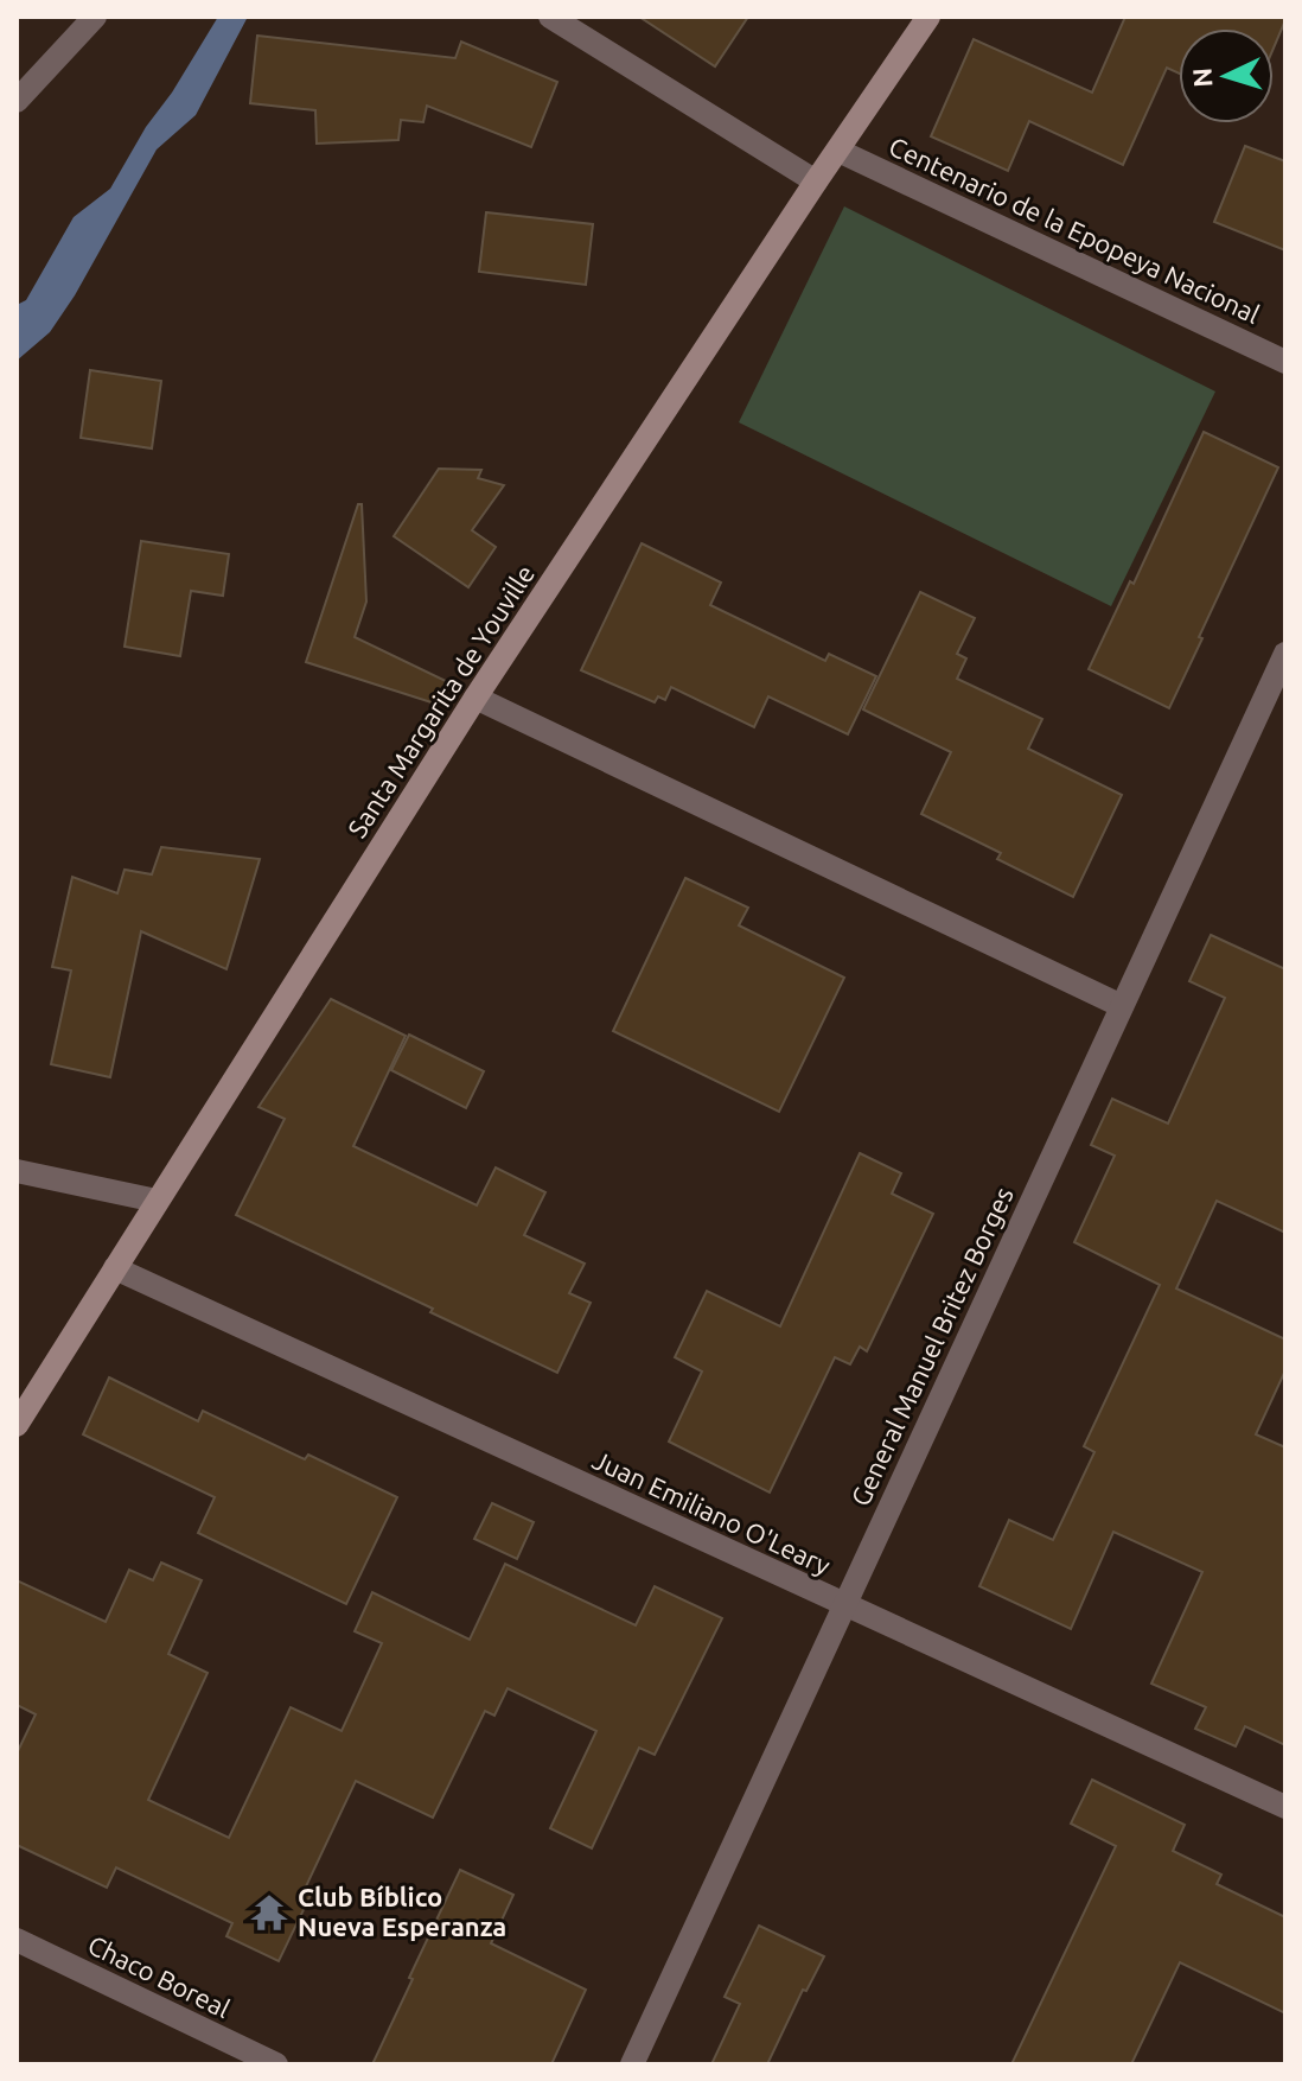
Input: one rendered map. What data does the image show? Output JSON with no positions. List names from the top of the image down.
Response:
{
  "streets": {
    "main road": ["Santa Margarita de Youville"],
    "street": [
      "Centenario de la Epopeya Nacional",
      "General Manuel Britez Borges",
      "Juan Emiliano O'Leary",
      "Chaco Boreal"
    ]
  },
  "crossings": [
    ["Centenario de la Epopeya Nacional", "Santa Margarita de Youville"],
    ["Santa Margarita de Youville", "Juan Emiliano O'Leary"],
    ["General Manuel Britez Borges", "Juan Emiliano O'Leary"]
  ],
  "places": {
    "temple": ["Club Bíblico Nueva Esperanza"]
  },
  "north": "left"
}
